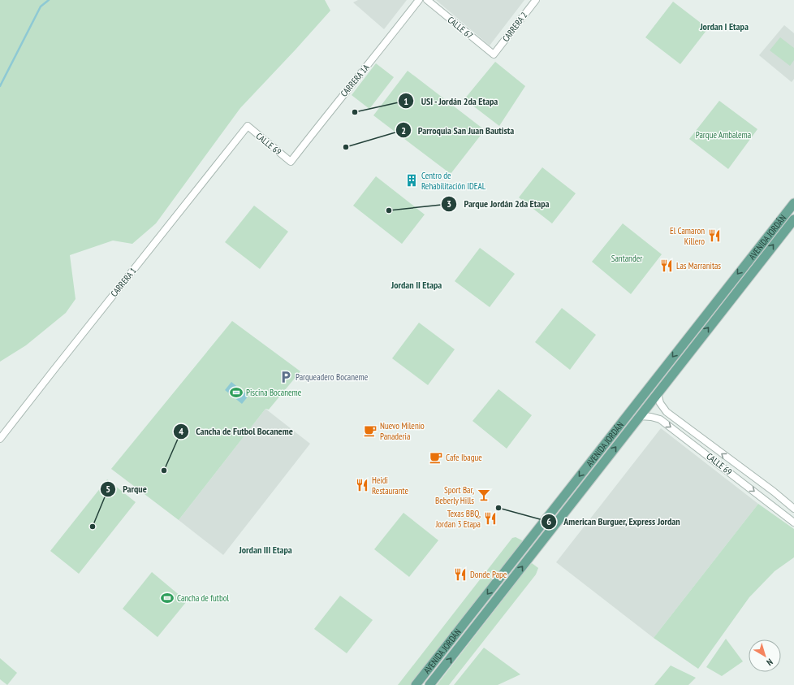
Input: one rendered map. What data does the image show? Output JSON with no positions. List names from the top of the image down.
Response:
{
  "streets": {
    "main road": ["AVENIDA JORDÁN"],
    "street": [
      "CARRERA 2",
      "CALLE 67",
      "CARRERA 1A",
      "CALLE 69",
      "CARRERA 1"
    ]
  },
  "crossings": [
    ["CARRERA 2", "CALLE 67"],
    ["CARRERA 1A", "CALLE 69"],
    ["CALLE 69", "AVENIDA JORDÁN"],
    ["CALLE 69", "CARRERA 1"]
  ],
  "districts": ["Jordan I Etapa", "Jordan II Etapa", "Jordan III Etapa"],
  "parks": ["Parque Ambalema", "Santander"],
  "places": {
    "other": [
      "USI - Jordán 2da Etapa",
      "Parroquia San Juan Bautista",
      "Parque Jordán 2da Etapa",
      "Cancha de Futbol Bocaneme",
      "American Burguer, Express Jordan",
      "Parque"
    ],
    "building": ["Centro de Rehabilitación IDEAL"],
    "restaurant": [
      "El Camaron Killero",
      "Las Marranitas",
      "Heidi Restaurante",
      "Texas BBQ, Jordan 3 Etapa",
      "Donde Pape"
    ],
    "parking": ["Parqueadero Bocaneme"],
    "sports": ["Piscina Bocaneme", "Cancha de futbol"],
    "cafe": ["Nuevo Milenio Panaderia", "Cafe Ibague"],
    "bar": ["Sport Bar, Beberly Hills"]
  },
  "north": "bottom right"
}
